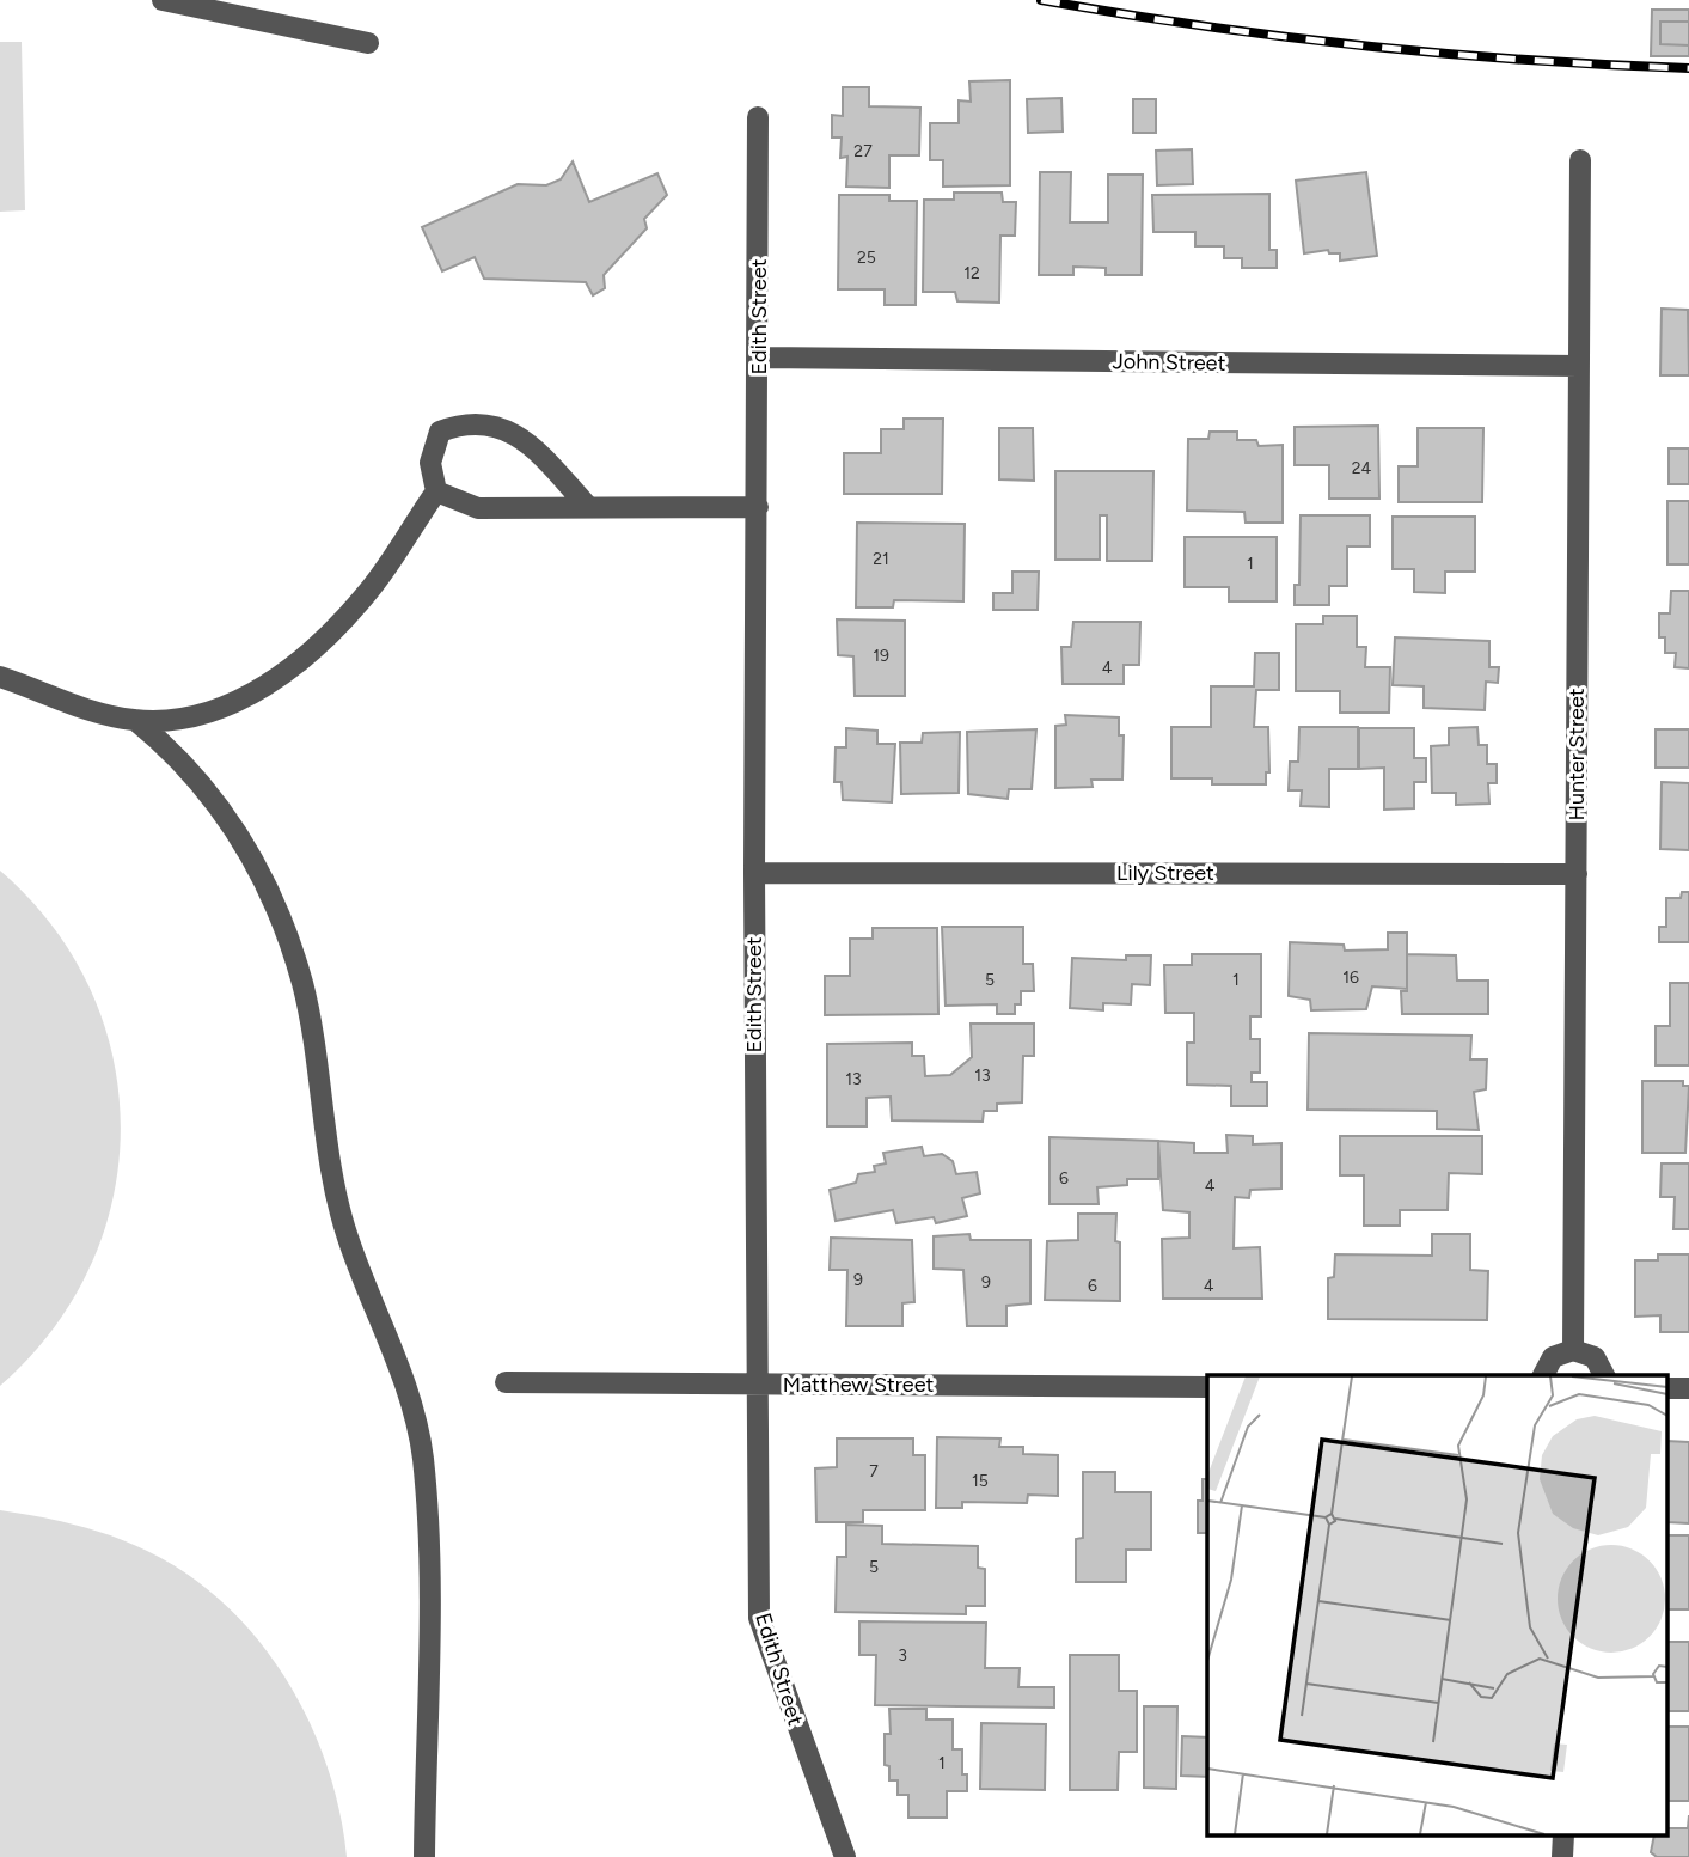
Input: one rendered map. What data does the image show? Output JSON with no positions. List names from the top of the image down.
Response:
{
  "streets": {
    "street": [
      "Edith Street",
      "John Street",
      "Hunter Street",
      "Lily Street",
      "Matthew Street"
    ]
  },
  "crossings": [
    ["Edith Street", "John Street"],
    ["Edith Street", "Lily Street"],
    ["Edith Street", "Matthew Street"],
    ["John Street", "Hunter Street"],
    ["Hunter Street", "Lily Street"]
  ],
  "house_numbers": [
    "27",
    "25",
    "12",
    "24",
    "21",
    "1",
    "19",
    "4",
    "16",
    "5",
    "1",
    "13",
    "13",
    "6",
    "4",
    "9",
    "9",
    "6",
    "4",
    "7",
    "15",
    "5",
    "3",
    "1"
  ]
}
